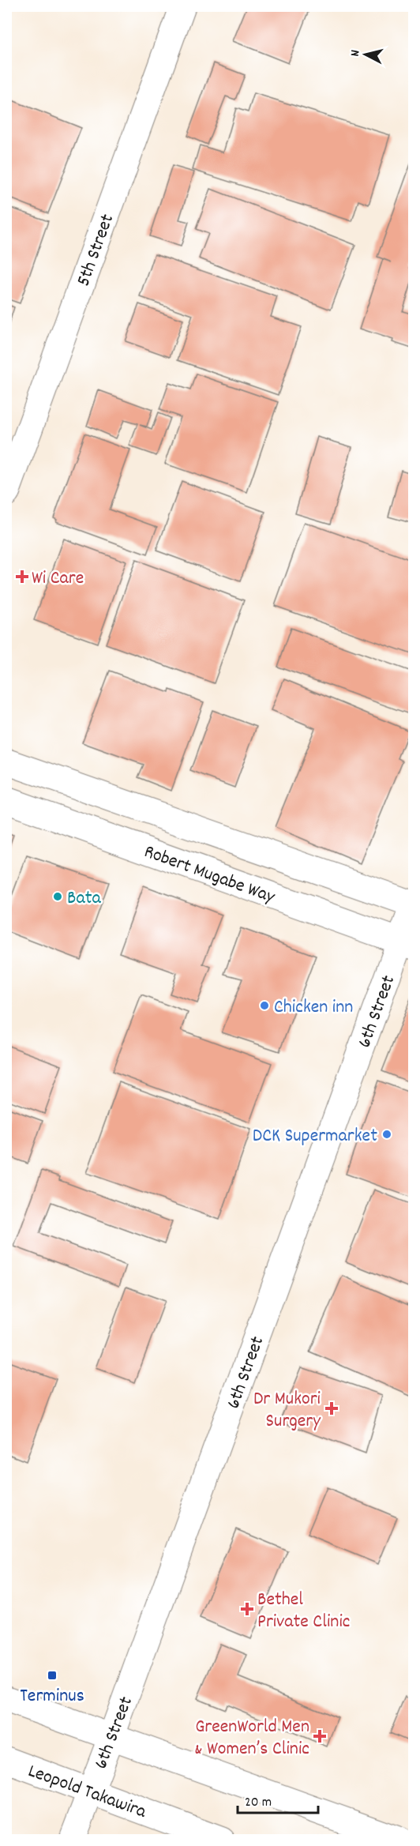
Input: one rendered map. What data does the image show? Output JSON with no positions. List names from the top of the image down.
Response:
{
  "streets": {
    "street": [
      "5th Street",
      "Robert Mugabe Way",
      "6th Street",
      "Leopold Takawira"
    ]
  },
  "crossings": [
    ["Robert Mugabe Way", "6th Street"],
    ["6th Street", "Leopold Takawira"]
  ],
  "places": {
    "health": [
      "Wi Care",
      "Dr Mukori Surgery",
      "Bethel Private Clinic",
      "GreenWorld Men & Women’s Clinic"
    ],
    "other": ["Bata", "Chicken inn", "DCK Supermarket"],
    "transit": ["Terminus"]
  },
  "scale_bar": "20 m",
  "north": "left"
}
